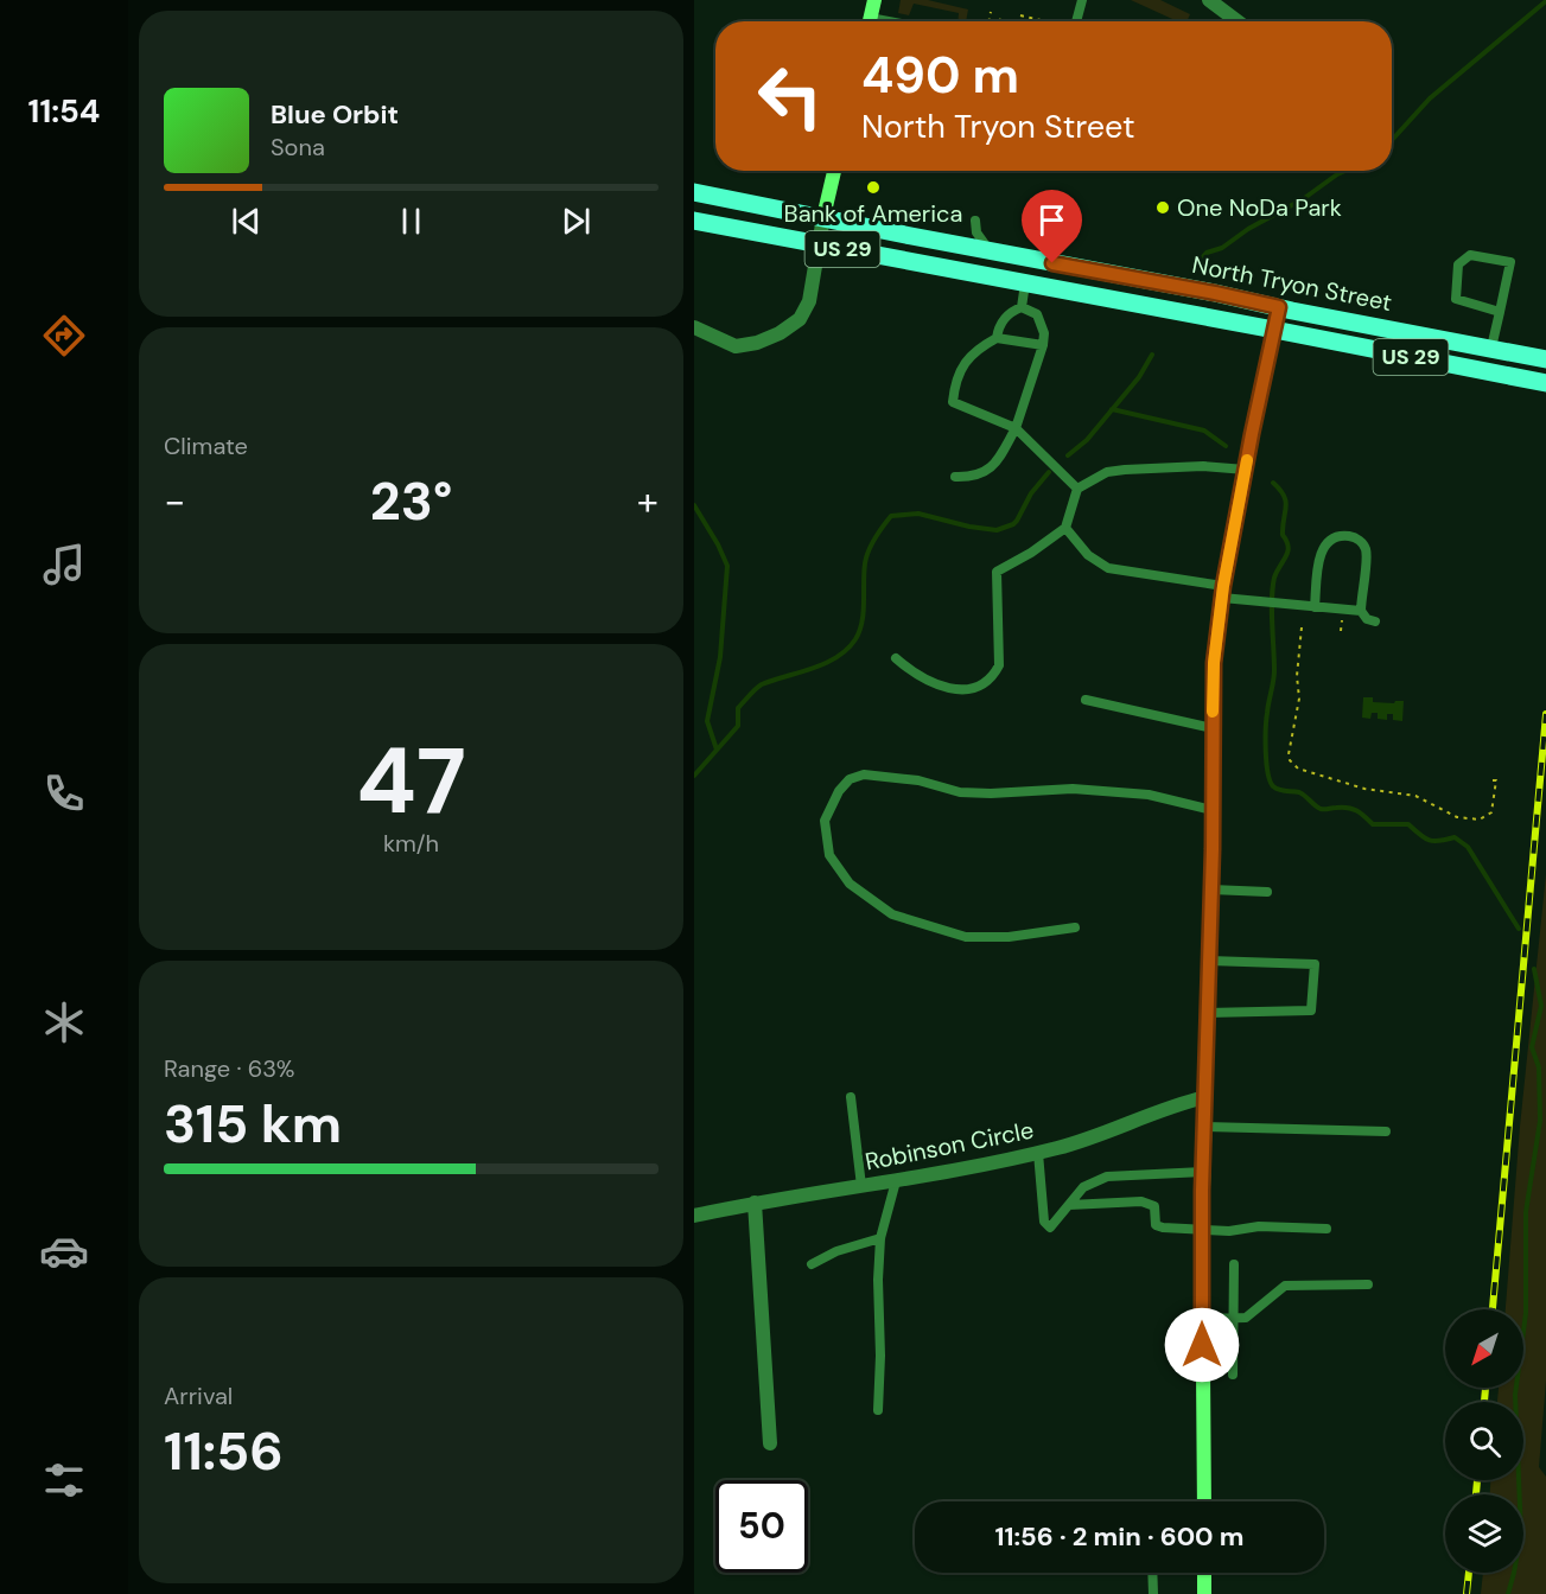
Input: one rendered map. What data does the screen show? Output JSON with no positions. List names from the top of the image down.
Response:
{
  "streets": {
    "main road": ["US 29", "North Tryon Street"],
    "street": ["Robinson Circle"]
  },
  "places": ["Bank of America", "One NoDa Park"],
  "north": "bottom left",
  "page": {
    "tabs": "11:54",
    "turn": ["490 m", "North Tryon Street"],
    "song": ["Blue Orbit", "Sona"],
    "tile": [
      "Climate",
      ["47", "km/h"],
      ["Range · 63%", "315 km"],
      ["Arrival", "11:56"]
    ],
    "heat": ["−", "23°", "+"],
    "limit": "50",
    "trip": "11:56 · 2 min · 600 m"
  }
}
